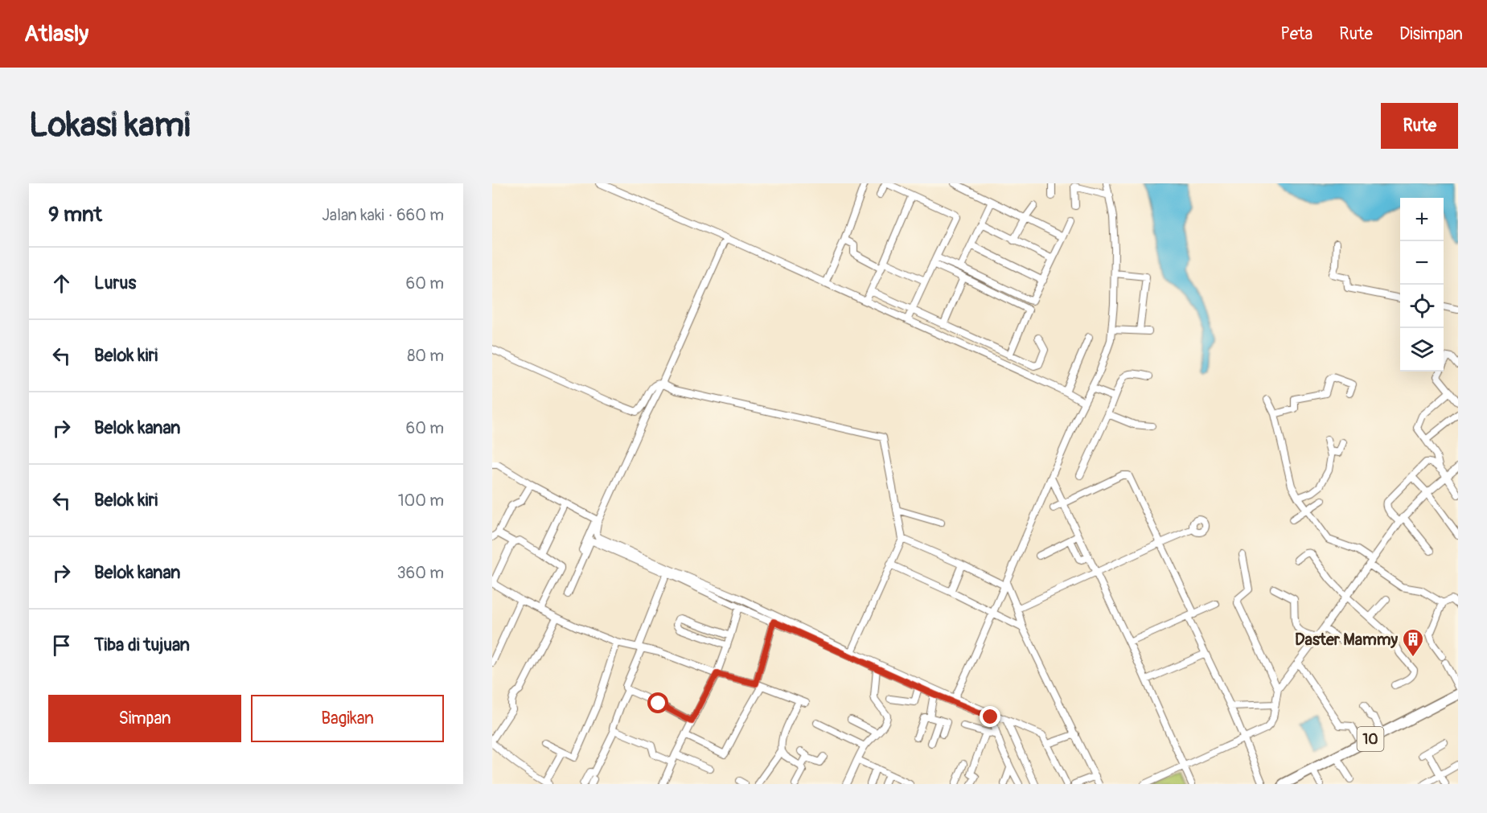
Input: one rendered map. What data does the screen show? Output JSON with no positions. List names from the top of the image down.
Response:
{
  "streets": {
    "highway": ["10"]
  },
  "places": {
    "building": ["Daster Mammy"]
  },
  "page": {
    "header": "Atlasly",
    "nav": ["Peta", "Rute", "Disimpan"],
    "buttons": [
      "Rute",
      ["Simpan", "Bagikan"]
    ],
    "title": "Lokasi kami",
    "heading": ["9 mnt", "Jalan kaki · 660 m"],
    "map_buttons": ["+", "−"],
    "list": [
      ["Lurus", "60 m"],
      ["Belok kiri", "80 m"],
      ["Belok kanan", "60 m"],
      ["Belok kiri", "100 m"],
      ["Belok kanan", "360 m"],
      "Tiba di tujuan"
    ]
  }
}
